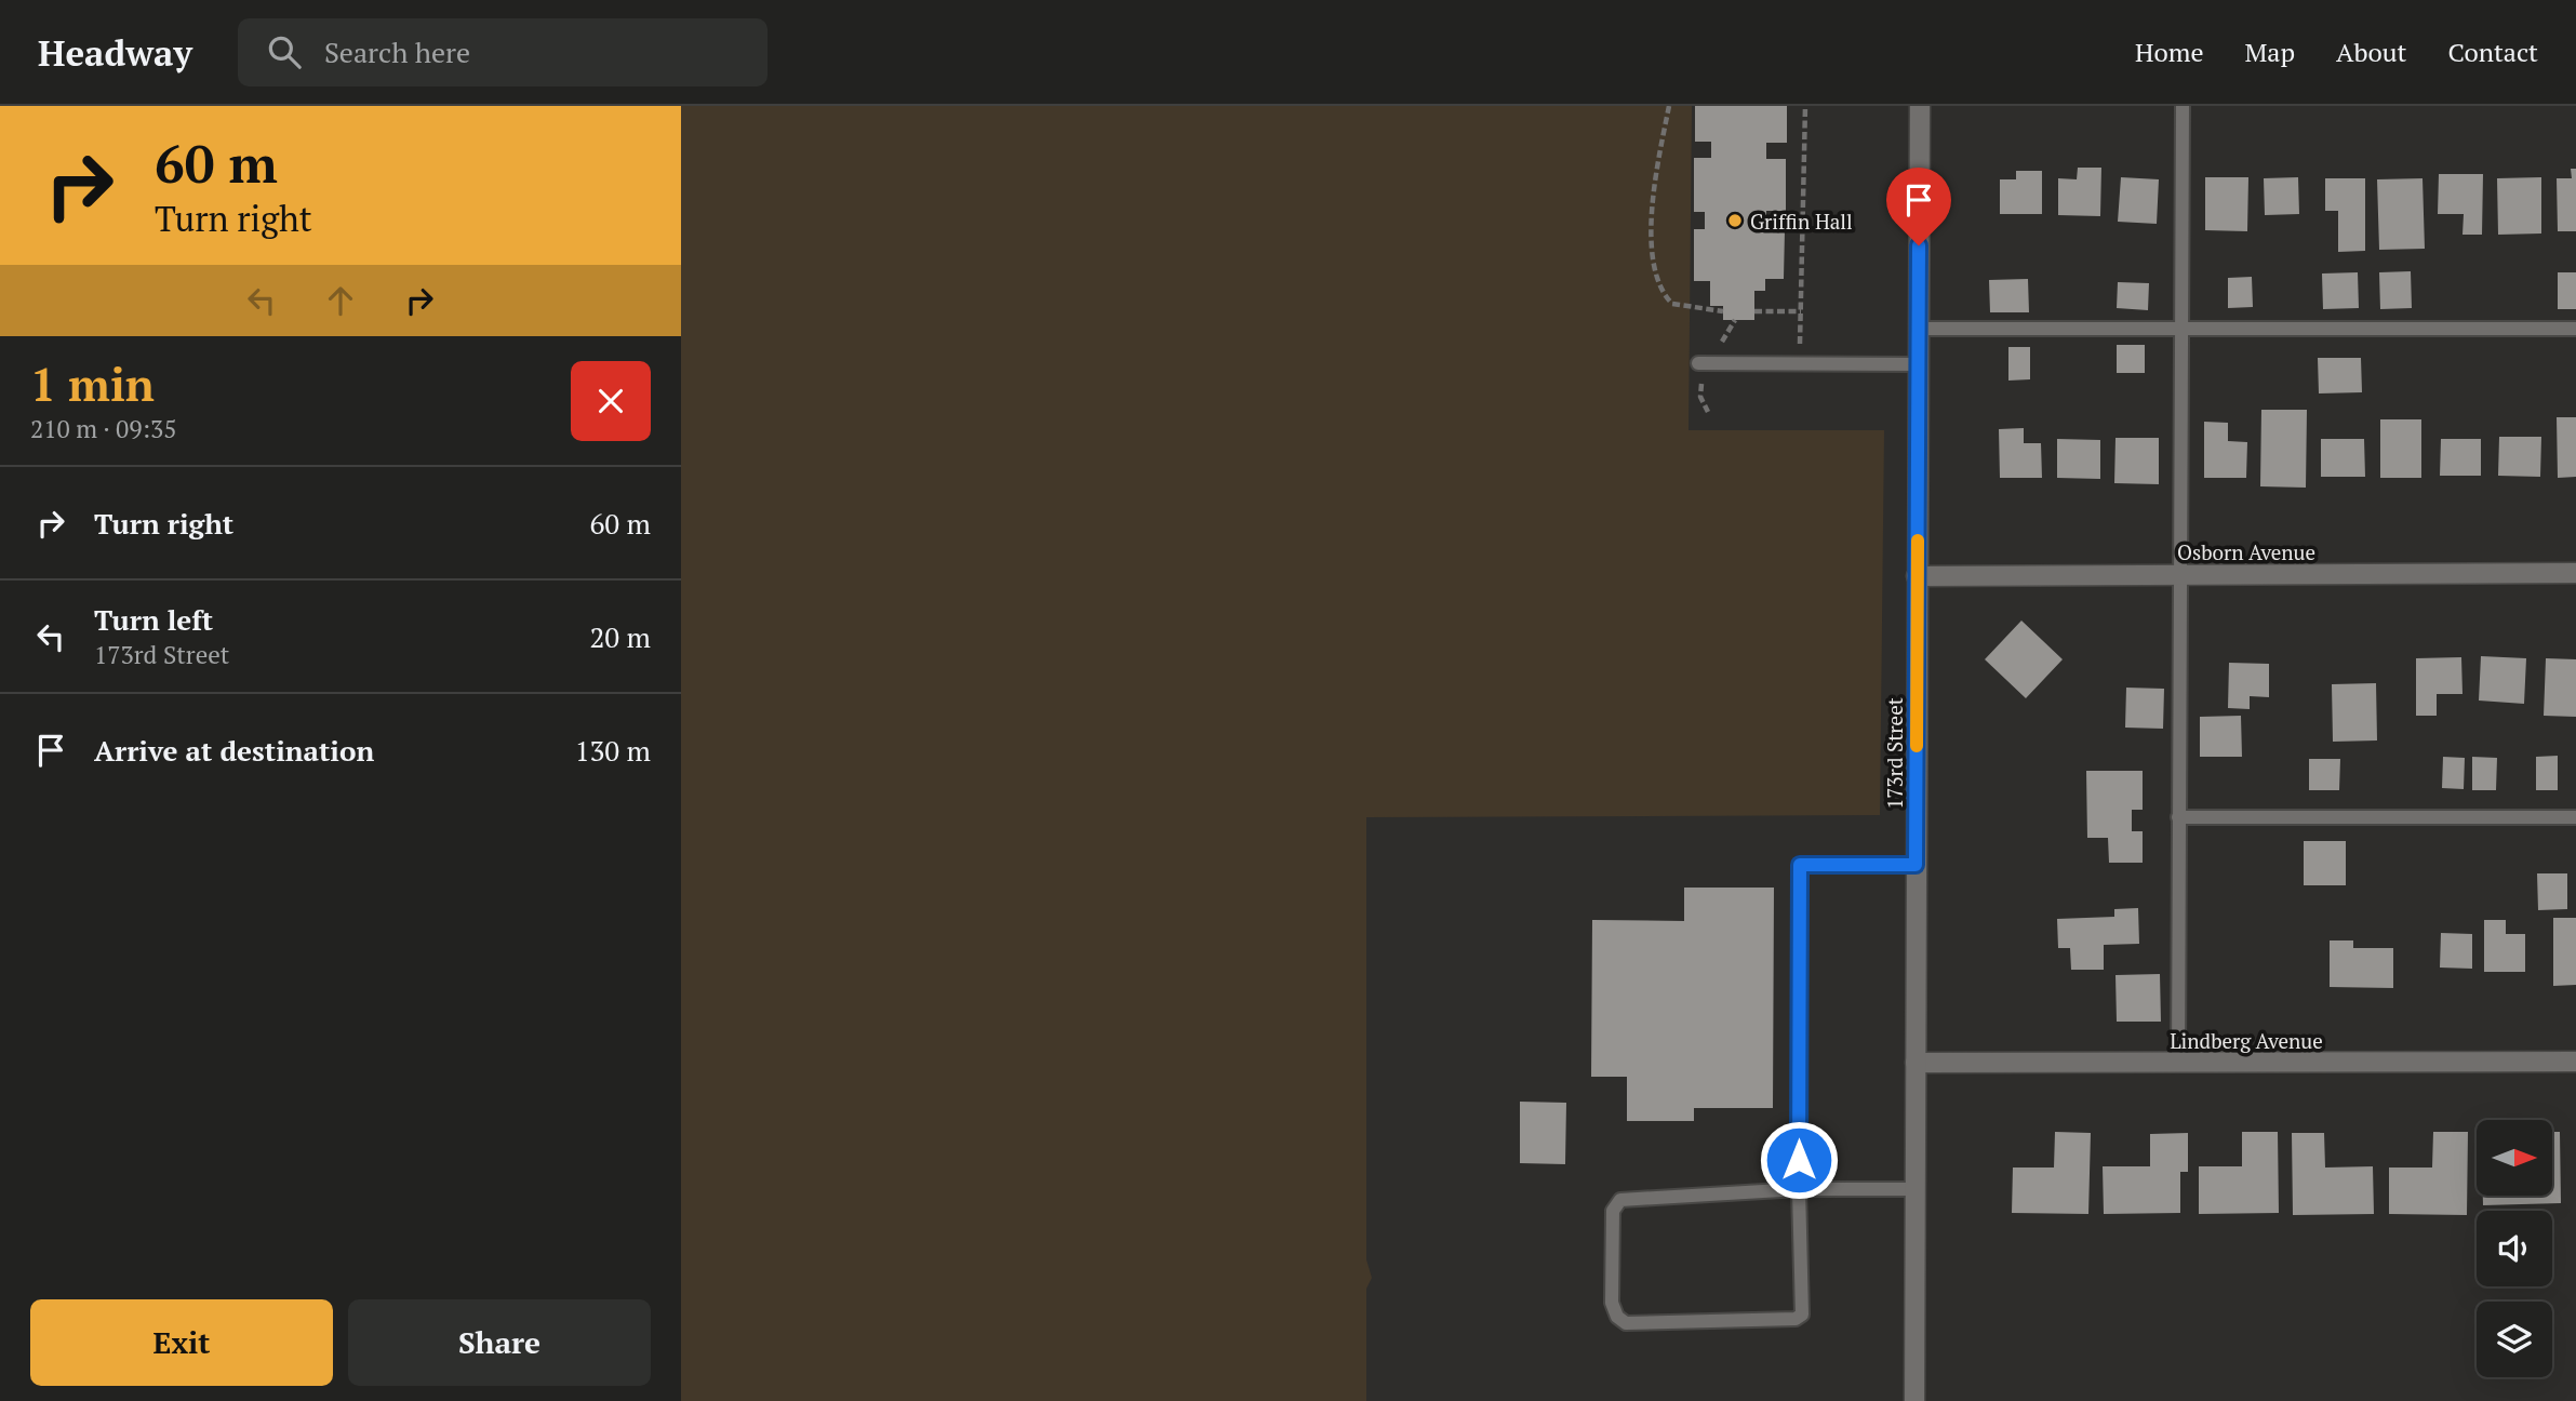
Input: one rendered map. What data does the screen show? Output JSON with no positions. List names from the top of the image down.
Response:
{
  "streets": {
    "street": ["Osborn Avenue", "173rd Street", "Lindberg Avenue"]
  },
  "crossings": [
    ["Osborn Avenue", "173rd Street"],
    ["173rd Street", "Lindberg Avenue"]
  ],
  "places": ["Griffin Hall"],
  "north": "right",
  "page": {
    "header": "Headway",
    "search": "Search here",
    "nav": [
      "Home",
      "Map",
      "About",
      "Contact"
    ],
    "turn": ["60 m", "Turn right"],
    "heading": ["1 min", "210 m · 09:35"],
    "list": [
      {
        "name": "Turn right",
        "value": "60 m"
      },
      {
        "name": "Turn left",
        "note": "173rd Street",
        "value": "20 m"
      },
      {
        "name": "Arrive at destination",
        "value": "130 m"
      }
    ],
    "buttons": ["Exit", "Share"]
  }
}
